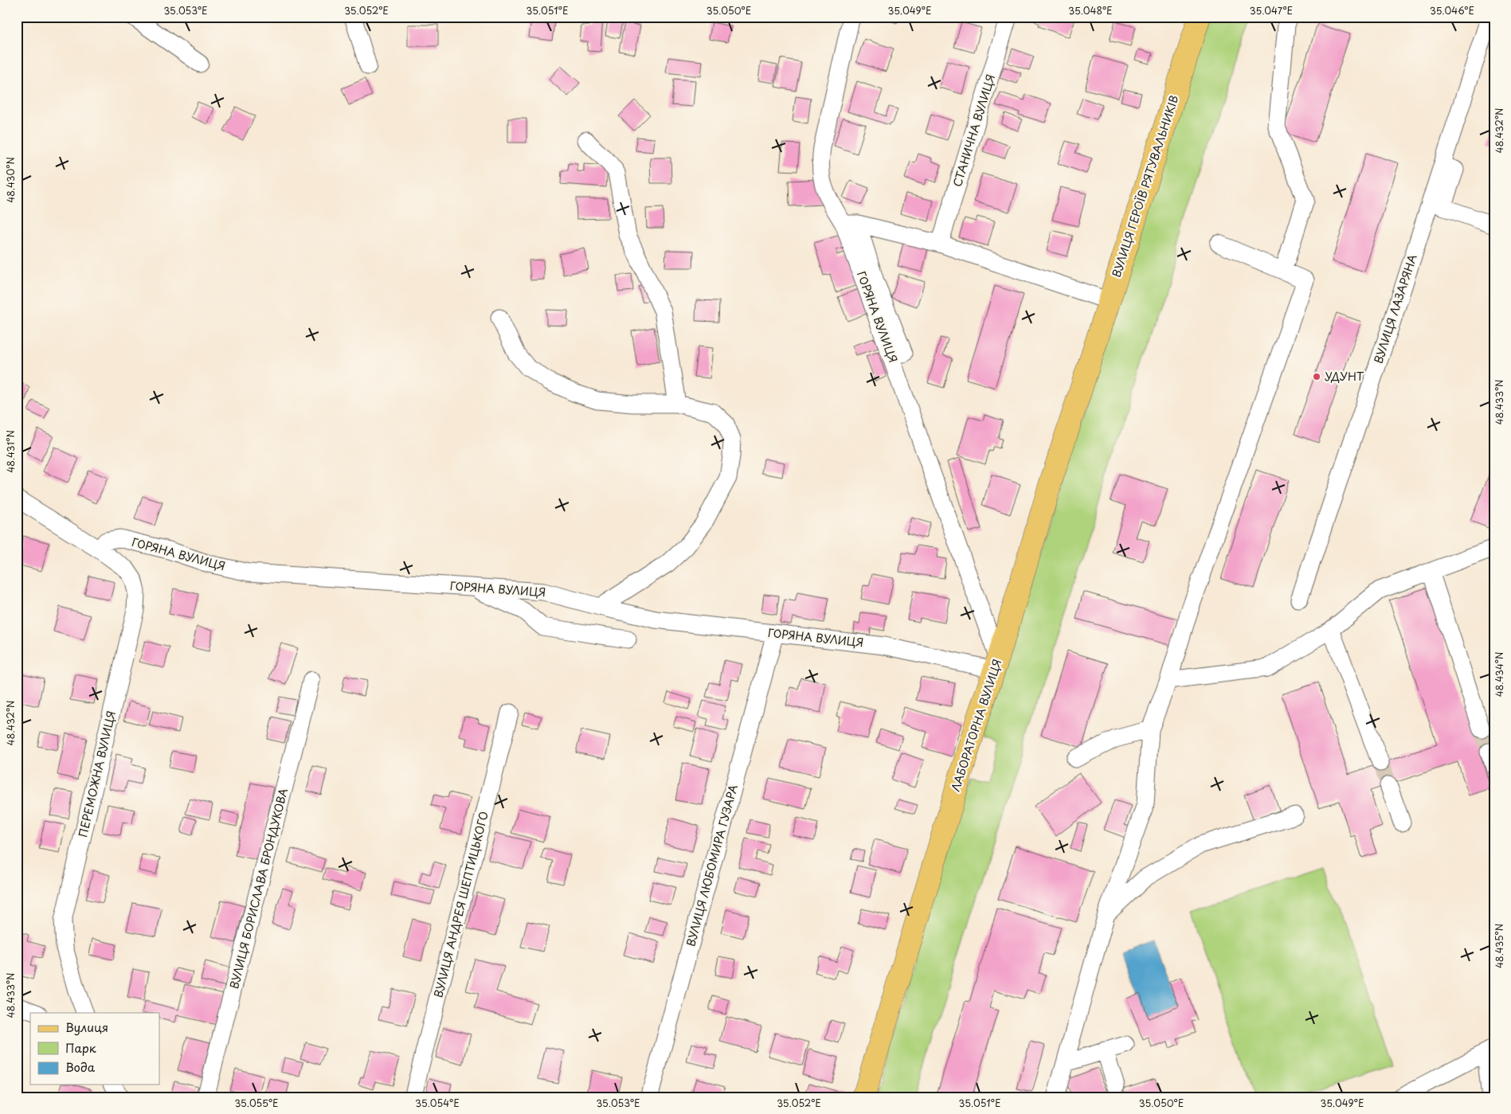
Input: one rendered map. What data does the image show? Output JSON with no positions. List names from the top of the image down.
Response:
{
  "streets": {
    "main road": ["ВУЛИЦЯ ГЕРОЇВ РЯТУВАЛЬНИКІВ", "ЛАБОРАТОРНА ВУЛИЦЯ"],
    "street": [
      "СТАНИЧНА ВУЛИЦЯ",
      "ВУЛИЦЯ ЛАЗАРЯНА",
      "ГОРЯНА ВУЛИЦЯ",
      "ПЕРЕМОЖНА ВУЛИЦЯ",
      "ВУЛИЦЯ ЛЮБОМИРА ГУЗАРА",
      "ВУЛИЦЯ БОРИСЛАВА БРОНДУКОВА",
      "ВУЛИЦЯ АНДРЕЯ ШЕПТИЦЬКОГО"
    ]
  },
  "crossings": [
    ["ВУЛИЦЯ ГЕРОЇВ РЯТУВАЛЬНИКІВ", "ЛАБОРАТОРНА ВУЛИЦЯ"],
    ["ГОРЯНА ВУЛИЦЯ", "ЛАБОРАТОРНА ВУЛИЦЯ"],
    ["ГОРЯНА ВУЛИЦЯ", "ПЕРЕМОЖНА ВУЛИЦЯ"],
    ["ГОРЯНА ВУЛИЦЯ", "ВУЛИЦЯ ЛЮБОМИРА ГУЗАРА"]
  ],
  "places": ["УДУНТ"],
  "legend": ["Вулиця", "Парк", "Вода"],
  "coordinates": [
    "35.053°E",
    "35.052°E",
    "35.051°E",
    "35.050°E",
    "35.049°E",
    "35.048°E",
    "35.047°E",
    "35.046°E",
    "48.432°N",
    "48.430°N",
    "48.433°N",
    "48.431°N",
    "48.434°N",
    "48.435°N",
    "35.055°E",
    "35.054°E"
  ]
}
